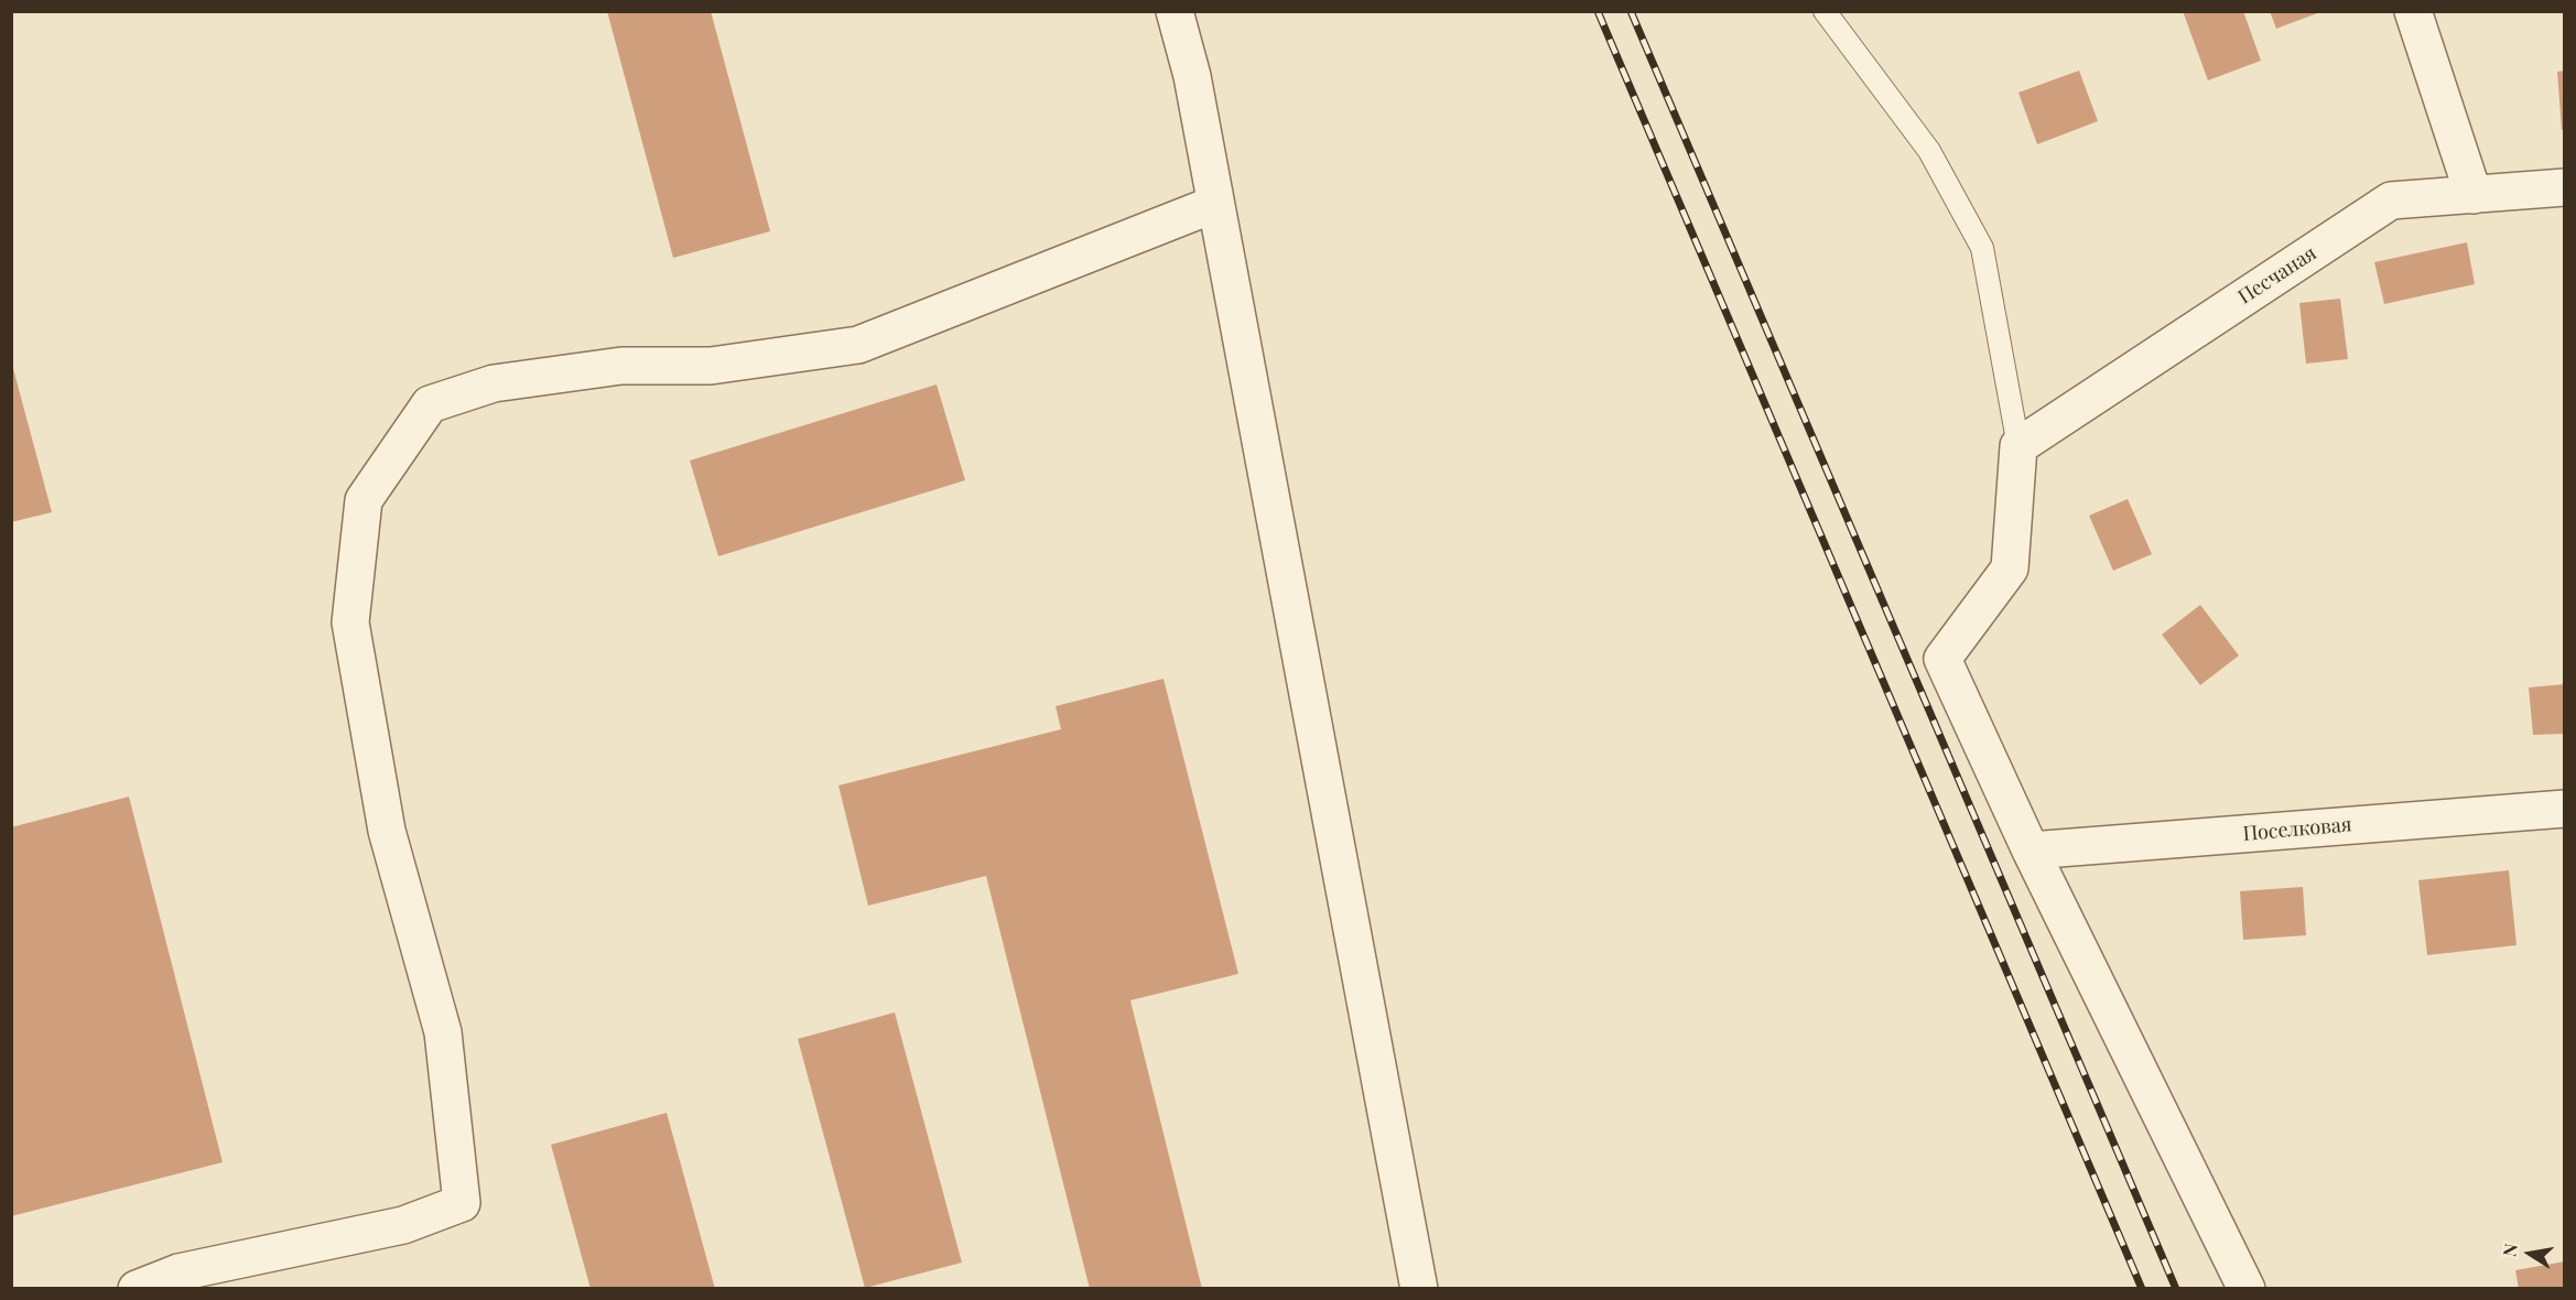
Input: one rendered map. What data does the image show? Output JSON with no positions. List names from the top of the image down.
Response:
{
  "streets": {
    "street": ["Песчаная", "Поселковая"]
  },
  "north": "left"
}
